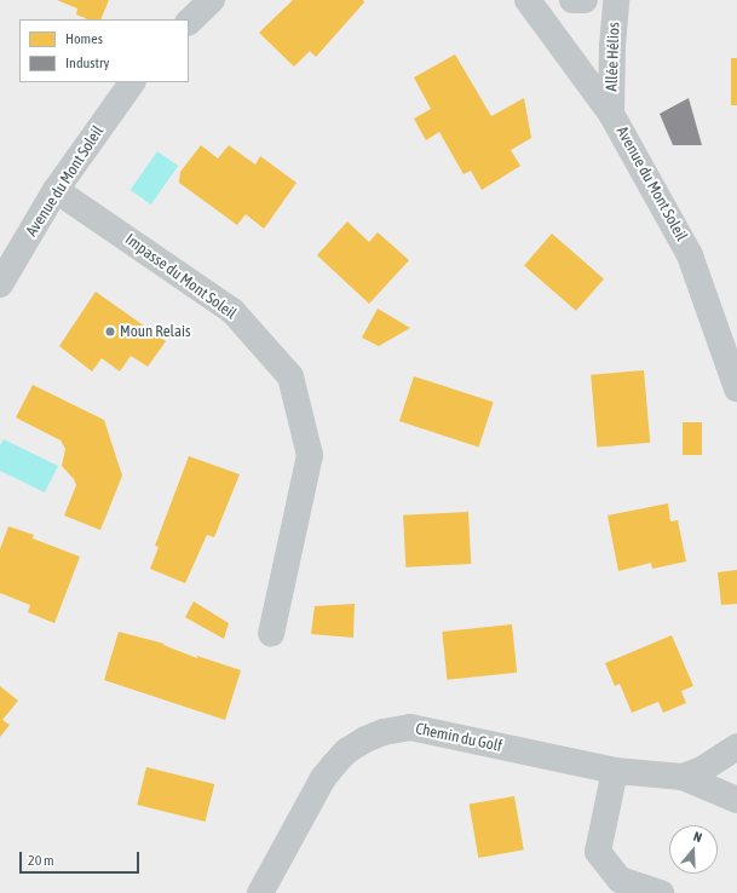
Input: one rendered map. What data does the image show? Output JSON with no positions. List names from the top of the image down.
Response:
{
  "streets": {
    "street": [
      "Allée Hélios",
      "Avenue du Mont Soleil",
      "Impasse du Mont Soleil",
      "Chemin du Golf"
    ]
  },
  "crossings": [
    ["Allée Hélios", "Avenue du Mont Soleil"],
    ["Avenue du Mont Soleil", "Impasse du Mont Soleil"]
  ],
  "places": ["Moun Relais"],
  "legend": ["Homes", "Industry"],
  "scale_bar": "20 m",
  "north": "top"
}
